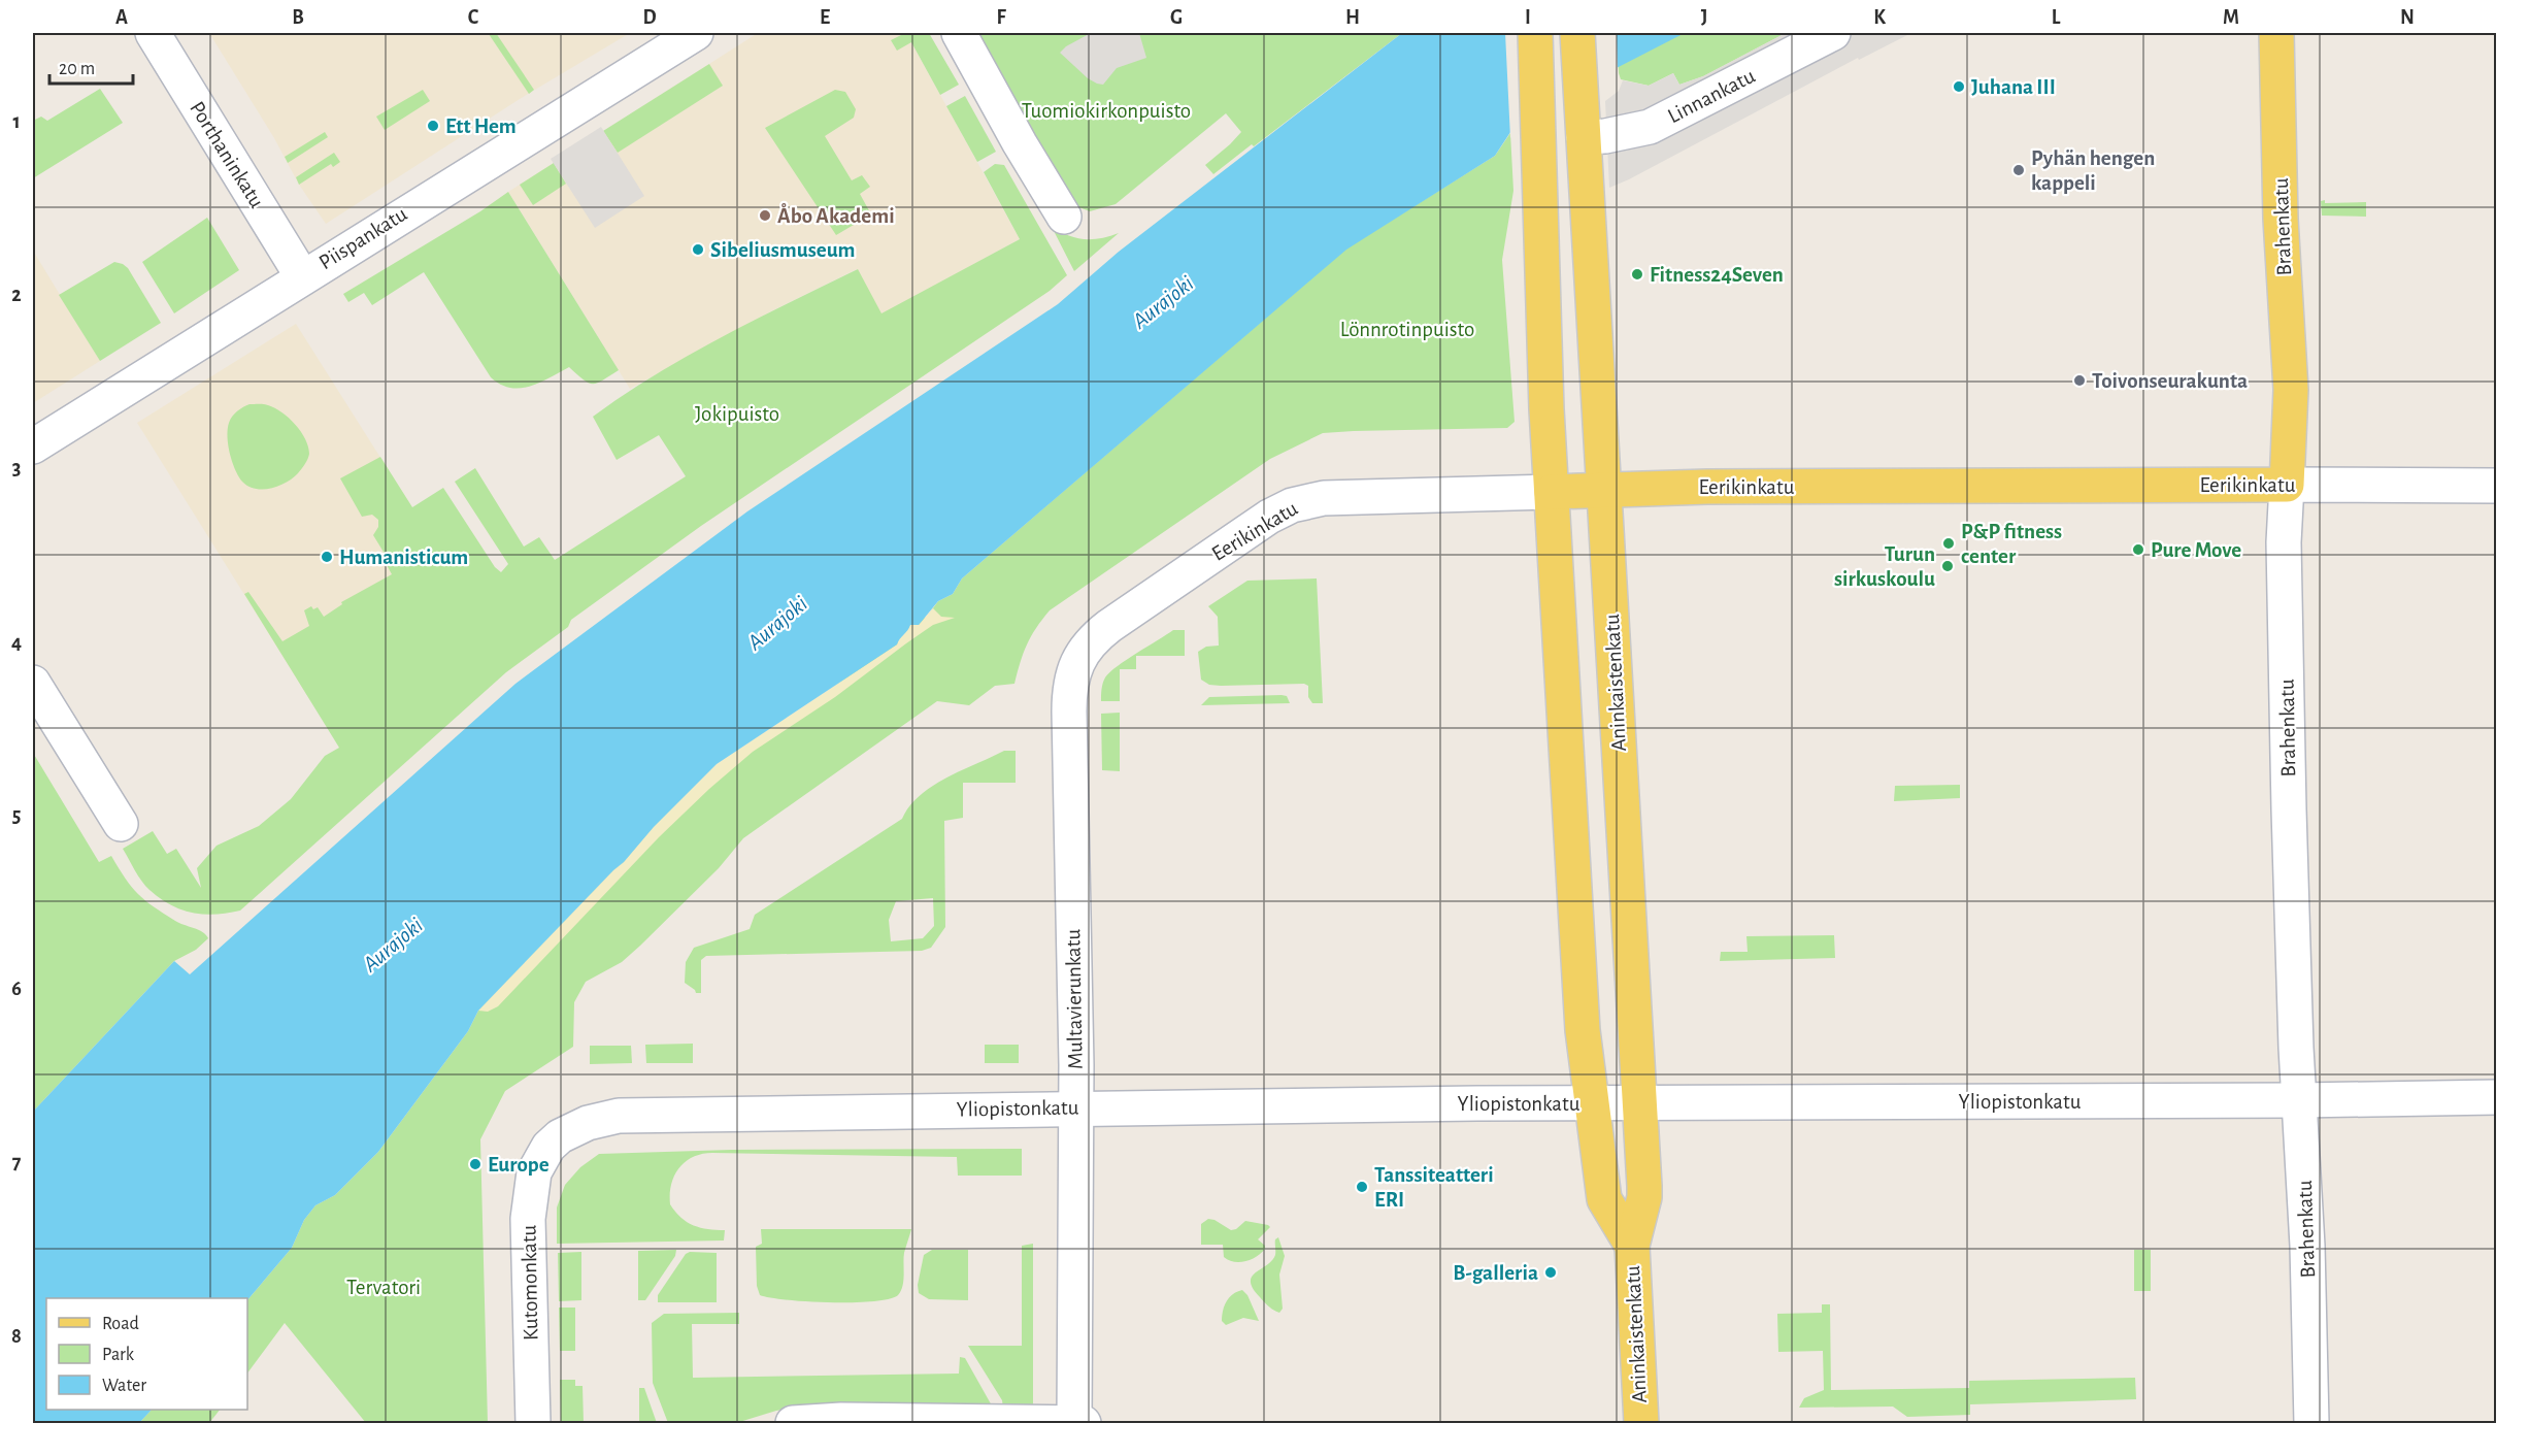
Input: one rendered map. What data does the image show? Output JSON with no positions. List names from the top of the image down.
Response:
{
  "streets": {
    "main road": ["Brahenkatu", "Eerikinkatu", "Aninkaistenkatu"],
    "street": [
      "Linnankatu",
      "Porthaninkatu",
      "Piispankatu",
      "Multavierunkatu",
      "Yliopistonkatu",
      "Kutomonkatu"
    ]
  },
  "crossings": [
    ["Linnankatu", "Aninkaistenkatu"],
    ["Porthaninkatu", "Piispankatu"],
    ["Brahenkatu", "Eerikinkatu"],
    ["Brahenkatu", "Yliopistonkatu"],
    ["Eerikinkatu", "Aninkaistenkatu"],
    ["Eerikinkatu", "Multavierunkatu"],
    ["Aninkaistenkatu", "Yliopistonkatu"],
    ["Multavierunkatu", "Yliopistonkatu"],
    ["Yliopistonkatu", "Kutomonkatu"]
  ],
  "water": ["Aurajoki"],
  "parks": [
    "Tuomiokirkonpuisto",
    "Lönnrotinpuisto",
    "Jokipuisto",
    "Tervatori"
  ],
  "places": [
    "Juhana III",
    "Ett Hem",
    "Pyhän hengen kappeli",
    "Åbo Akademi",
    "Sibeliusmuseum",
    "Fitness24Seven",
    "Toivonseurakunta",
    "P&P fitness center",
    "Pure Move",
    "Humanisticum",
    "Turun sirkuskoulu",
    "Europe",
    "Tanssiteatteri ERI",
    "B-galleria"
  ],
  "legend": ["Road", "Park", "Water"],
  "scale_bar": "20 m",
  "grid": {
    "columns": [
      "A",
      "B",
      "C",
      "D",
      "E",
      "F",
      "G",
      "H",
      "I",
      "J",
      "K",
      "L",
      "M",
      "N"
    ],
    "rows": [
      "1",
      "2",
      "3",
      "4",
      "5",
      "6",
      "7",
      "8"
    ]
  }
}
